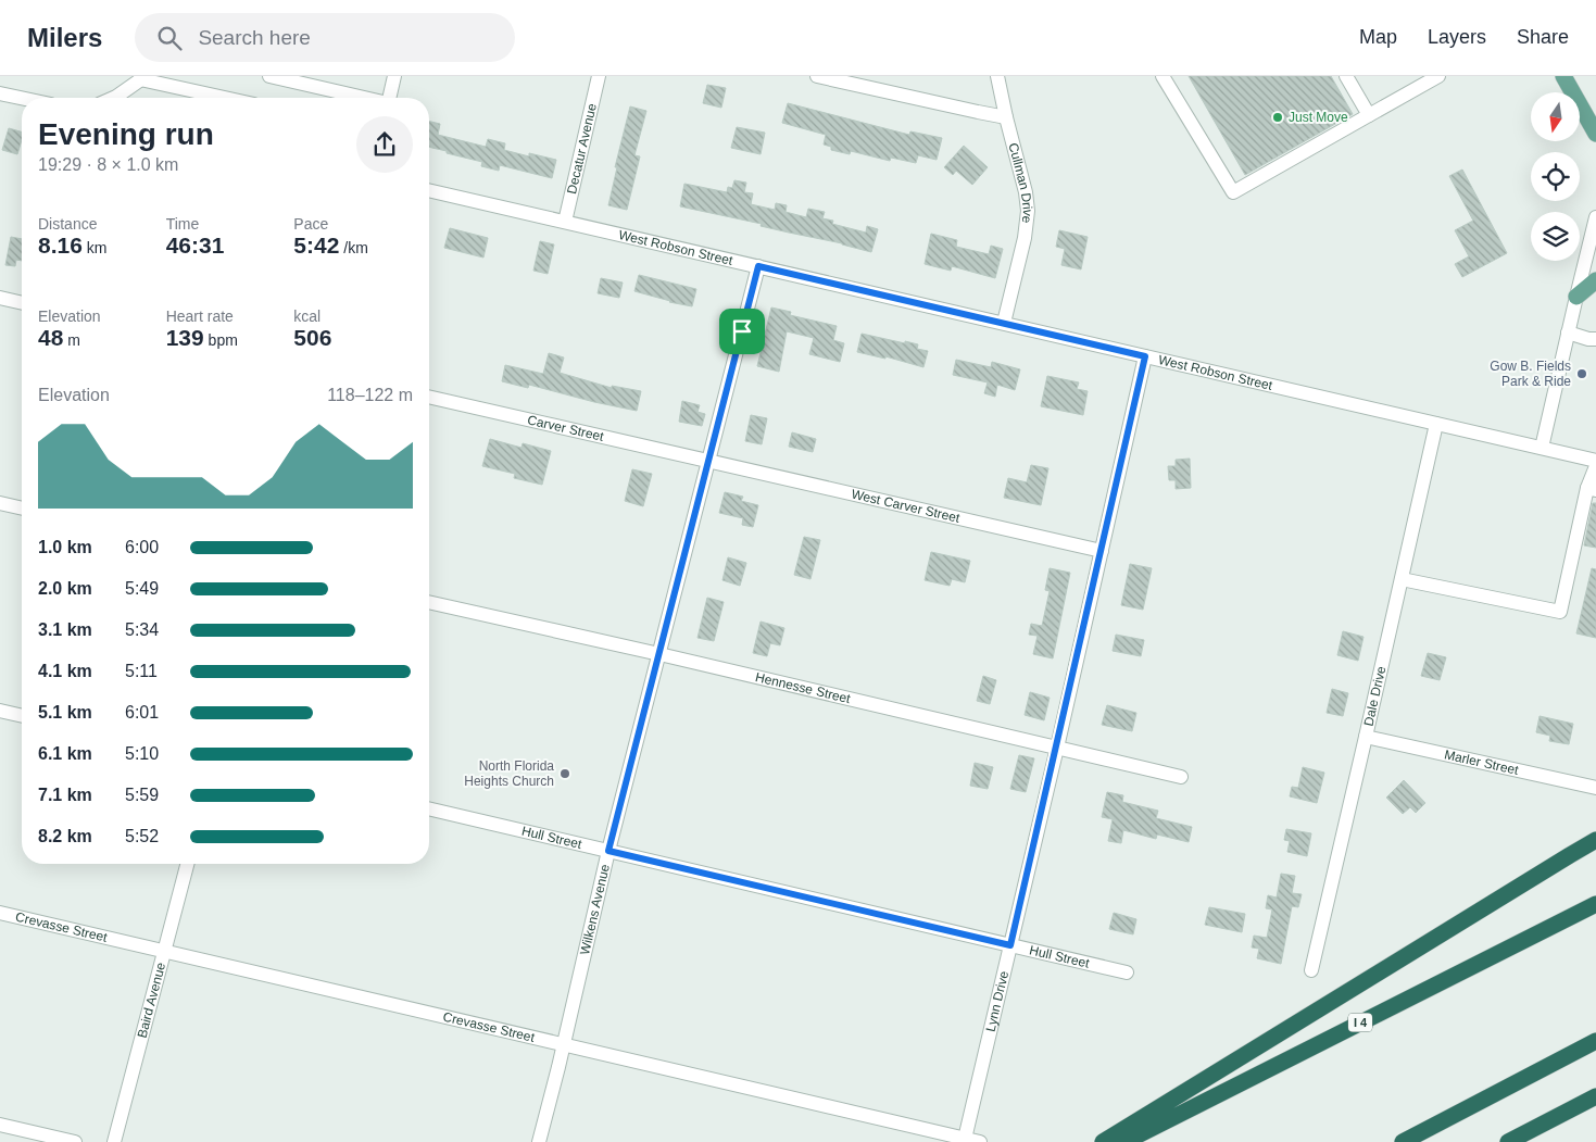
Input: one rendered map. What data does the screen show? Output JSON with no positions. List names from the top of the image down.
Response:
{
  "streets": {
    "highway": ["I 4"],
    "street": [
      "Decatur Avenue",
      "Cullman Drive",
      "West Robson Street",
      "Carver Street",
      "West Carver Street",
      "Hennesse Street",
      "Dale Drive",
      "Marler Street",
      "Hull Street",
      "Wilkens Avenue",
      "Crevasse Street",
      "Baird Avenue",
      "Lynn Drive"
    ]
  },
  "crossings": [
    ["Decatur Avenue", "West Robson Street"],
    ["Cullman Drive", "West Robson Street"],
    ["West Robson Street", "Dale Drive"],
    ["West Robson Street", "Wilkens Avenue"],
    ["West Robson Street", "Lynn Drive"],
    ["Carver Street", "West Carver Street"],
    ["Carver Street", "Wilkens Avenue"],
    ["West Carver Street", "Wilkens Avenue"],
    ["West Carver Street", "Lynn Drive"],
    ["Hennesse Street", "Wilkens Avenue"],
    ["Hennesse Street", "Lynn Drive"],
    ["Dale Drive", "Marler Street"],
    ["Hull Street", "Wilkens Avenue"],
    ["Hull Street", "Lynn Drive"],
    ["Wilkens Avenue", "Crevasse Street"],
    ["Crevasse Street", "Baird Avenue"],
    ["Crevasse Street", "Lynn Drive"]
  ],
  "places": ["Just Move", "Gow B. Fields Park & Ride", "North Florida Heights Church"],
  "north": "bottom",
  "page": {
    "header": "Milers",
    "search": "Search here",
    "nav": ["Map", "Layers", "Share"],
    "heading": ["Evening run", "19:29 · 8 × 1.0 km"],
    "stats": [
      ["Distance", "8.16 km"],
      ["Time", "46:31"],
      ["Pace", "5:42 /km"],
      ["Elevation", "48 m"],
      ["Heart rate", "139 bpm"],
      ["kcal", "506"]
    ],
    "chart": ["Elevation", "118–122 m"],
    "list": [
      {
        "name": "1.0 km",
        "note": "6:00"
      },
      {
        "name": "2.0 km",
        "note": "5:49"
      },
      {
        "name": "3.1 km",
        "note": "5:34"
      },
      {
        "name": "4.1 km",
        "note": "5:11"
      },
      {
        "name": "5.1 km",
        "note": "6:01"
      },
      {
        "name": "6.1 km",
        "note": "5:10"
      },
      {
        "name": "7.1 km",
        "note": "5:59"
      },
      {
        "name": "8.2 km",
        "note": "5:52"
      }
    ]
  }
}
